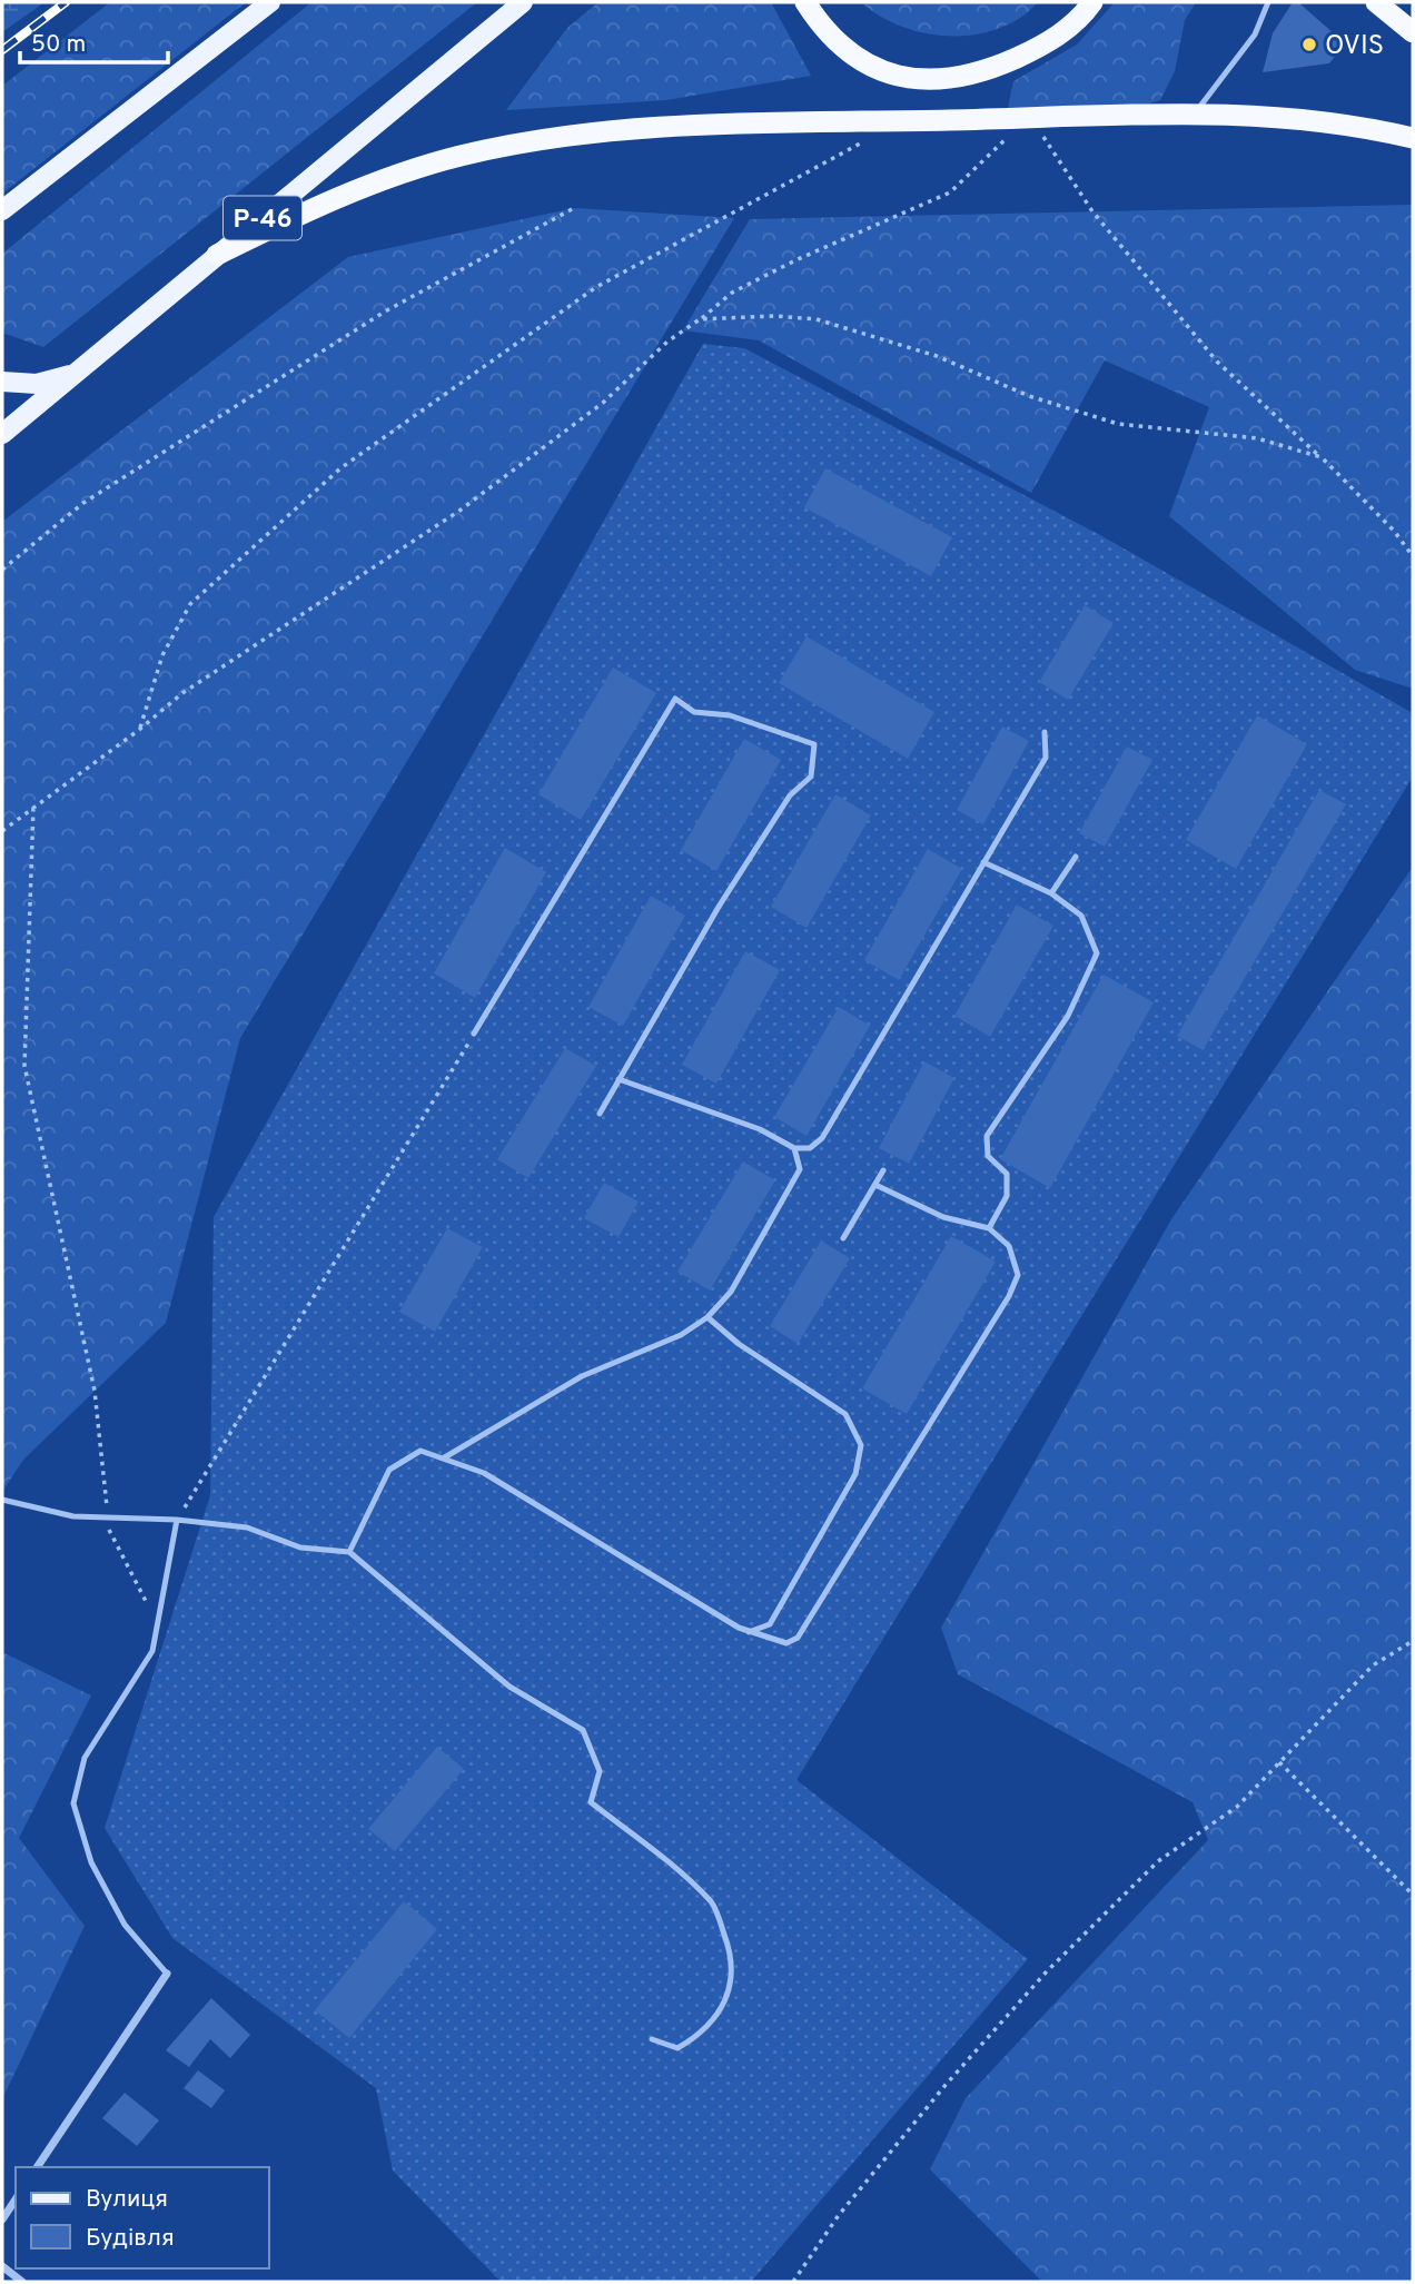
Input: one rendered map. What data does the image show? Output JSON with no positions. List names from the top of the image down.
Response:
{
  "streets": {
    "main road": ["Р-46"]
  },
  "places": ["OVIS"],
  "legend": ["Вулиця", "Будівля"],
  "scale_bar": "50 m"
}
